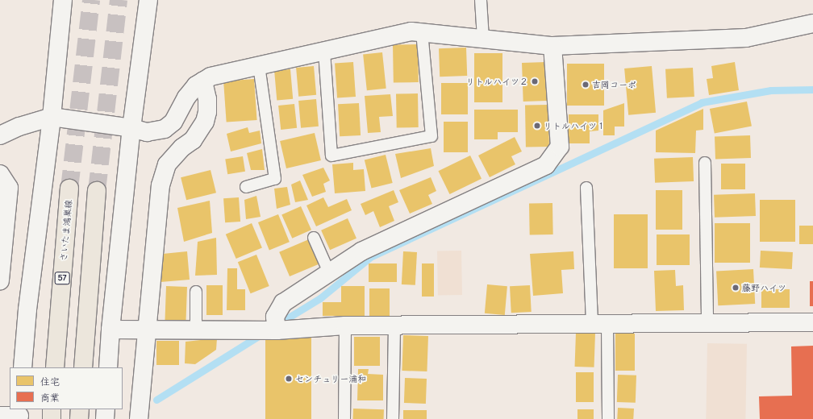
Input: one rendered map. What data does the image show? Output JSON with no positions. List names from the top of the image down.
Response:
{
  "streets": {
    "main road": ["さいたま鴻巣線", "57"]
  },
  "places": [
    "リトルハイツ２",
    "吉岡コーポ",
    "リトルハイツ１",
    "藤野ハイツ",
    "センチュリー浦和"
  ],
  "legend": ["住宅", "商業"]
}
